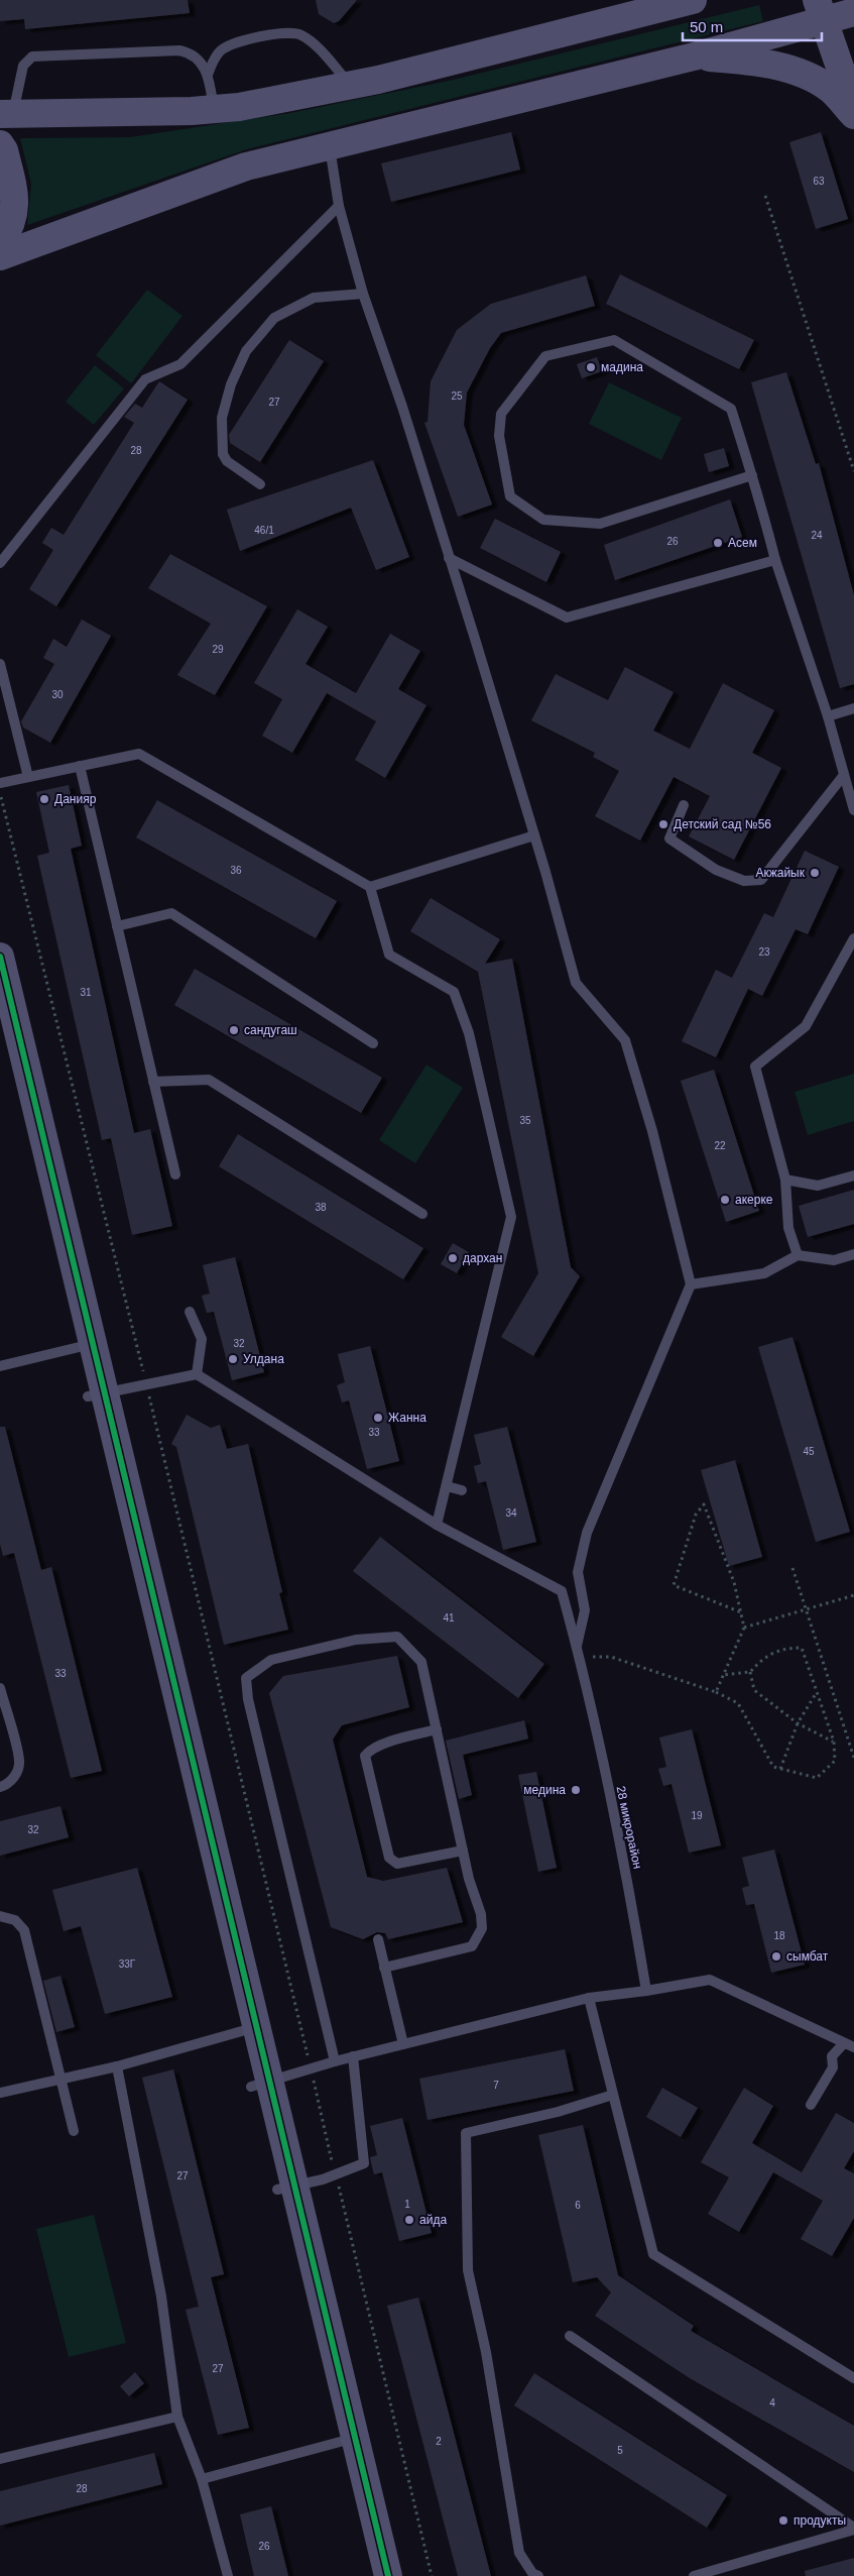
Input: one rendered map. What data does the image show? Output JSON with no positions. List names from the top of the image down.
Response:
{
  "streets": {
    "lane": ["28 микрорайон"]
  },
  "places": [
    "мадина",
    "Асем",
    "Данияр",
    "Детский сад №56",
    "Акжайык",
    "сандугаш",
    "акерке",
    "дархан",
    "Улдана",
    "Жанна",
    "медина",
    "сымбат",
    "айда",
    "продукты"
  ],
  "house_numbers": [
    "63",
    "25",
    "27",
    "28",
    "46/1",
    "24",
    "26",
    "29",
    "30",
    "36",
    "23",
    "31",
    "35",
    "22",
    "38",
    "32",
    "33",
    "45",
    "34",
    "41",
    "33",
    "19",
    "32",
    "18",
    "33Г",
    "7",
    "27",
    "1",
    "6",
    "27",
    "4",
    "2",
    "5",
    "28",
    "26"
  ],
  "scale_bar": "50 m"
}
